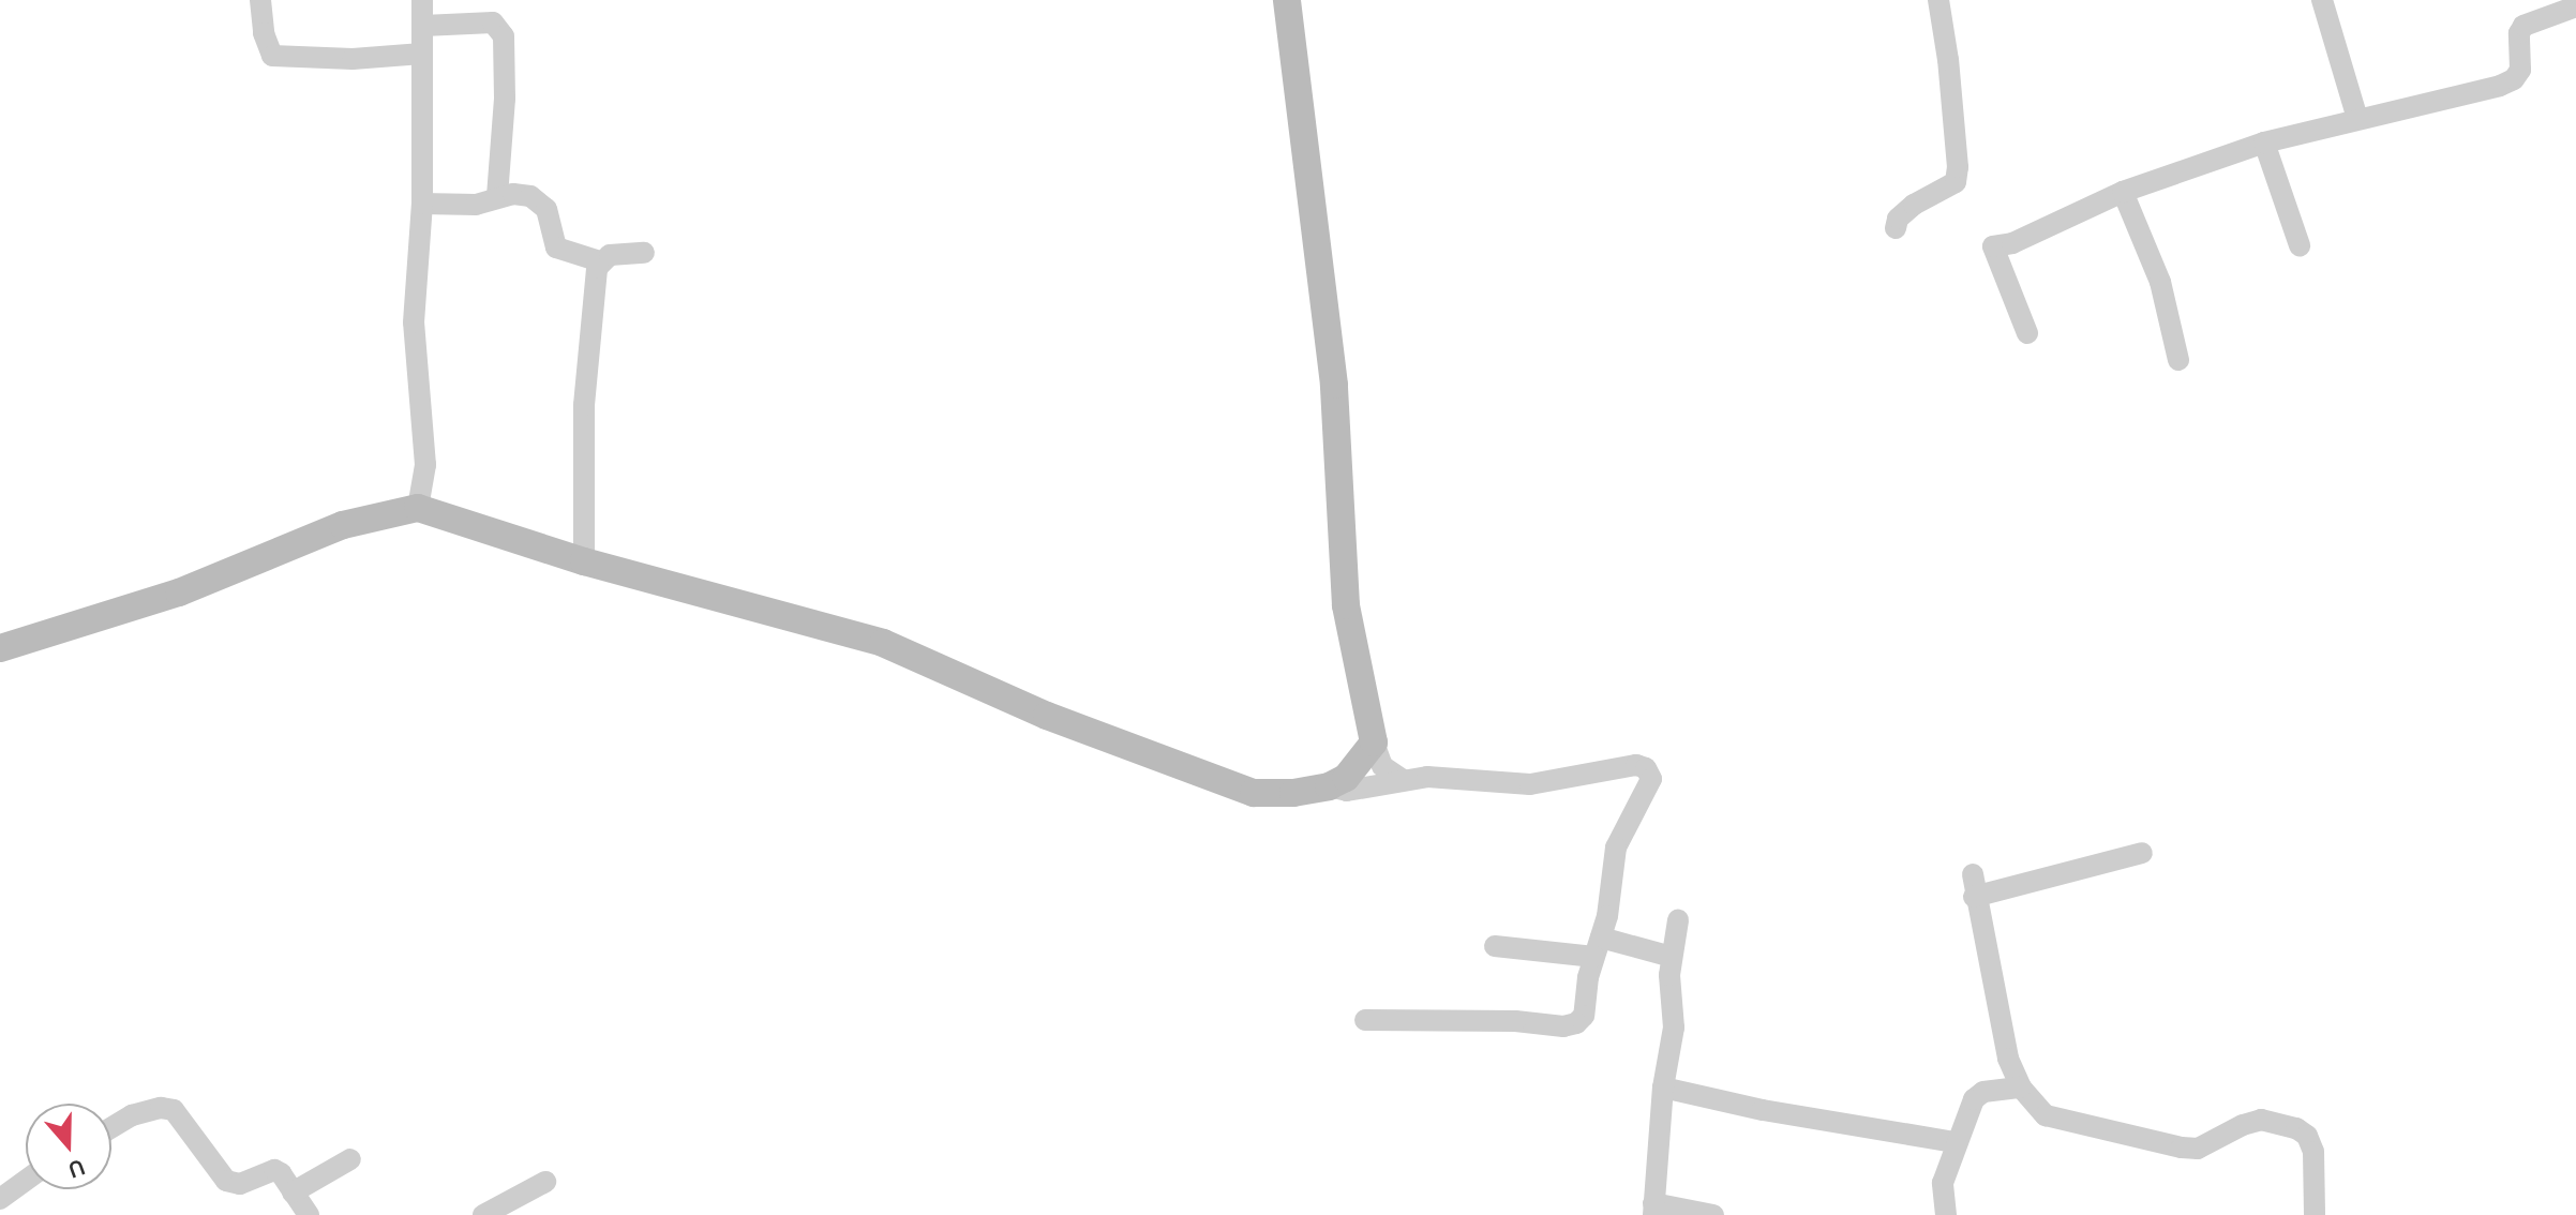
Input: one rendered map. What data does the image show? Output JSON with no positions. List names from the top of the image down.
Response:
{
  "north": "bottom"
}
